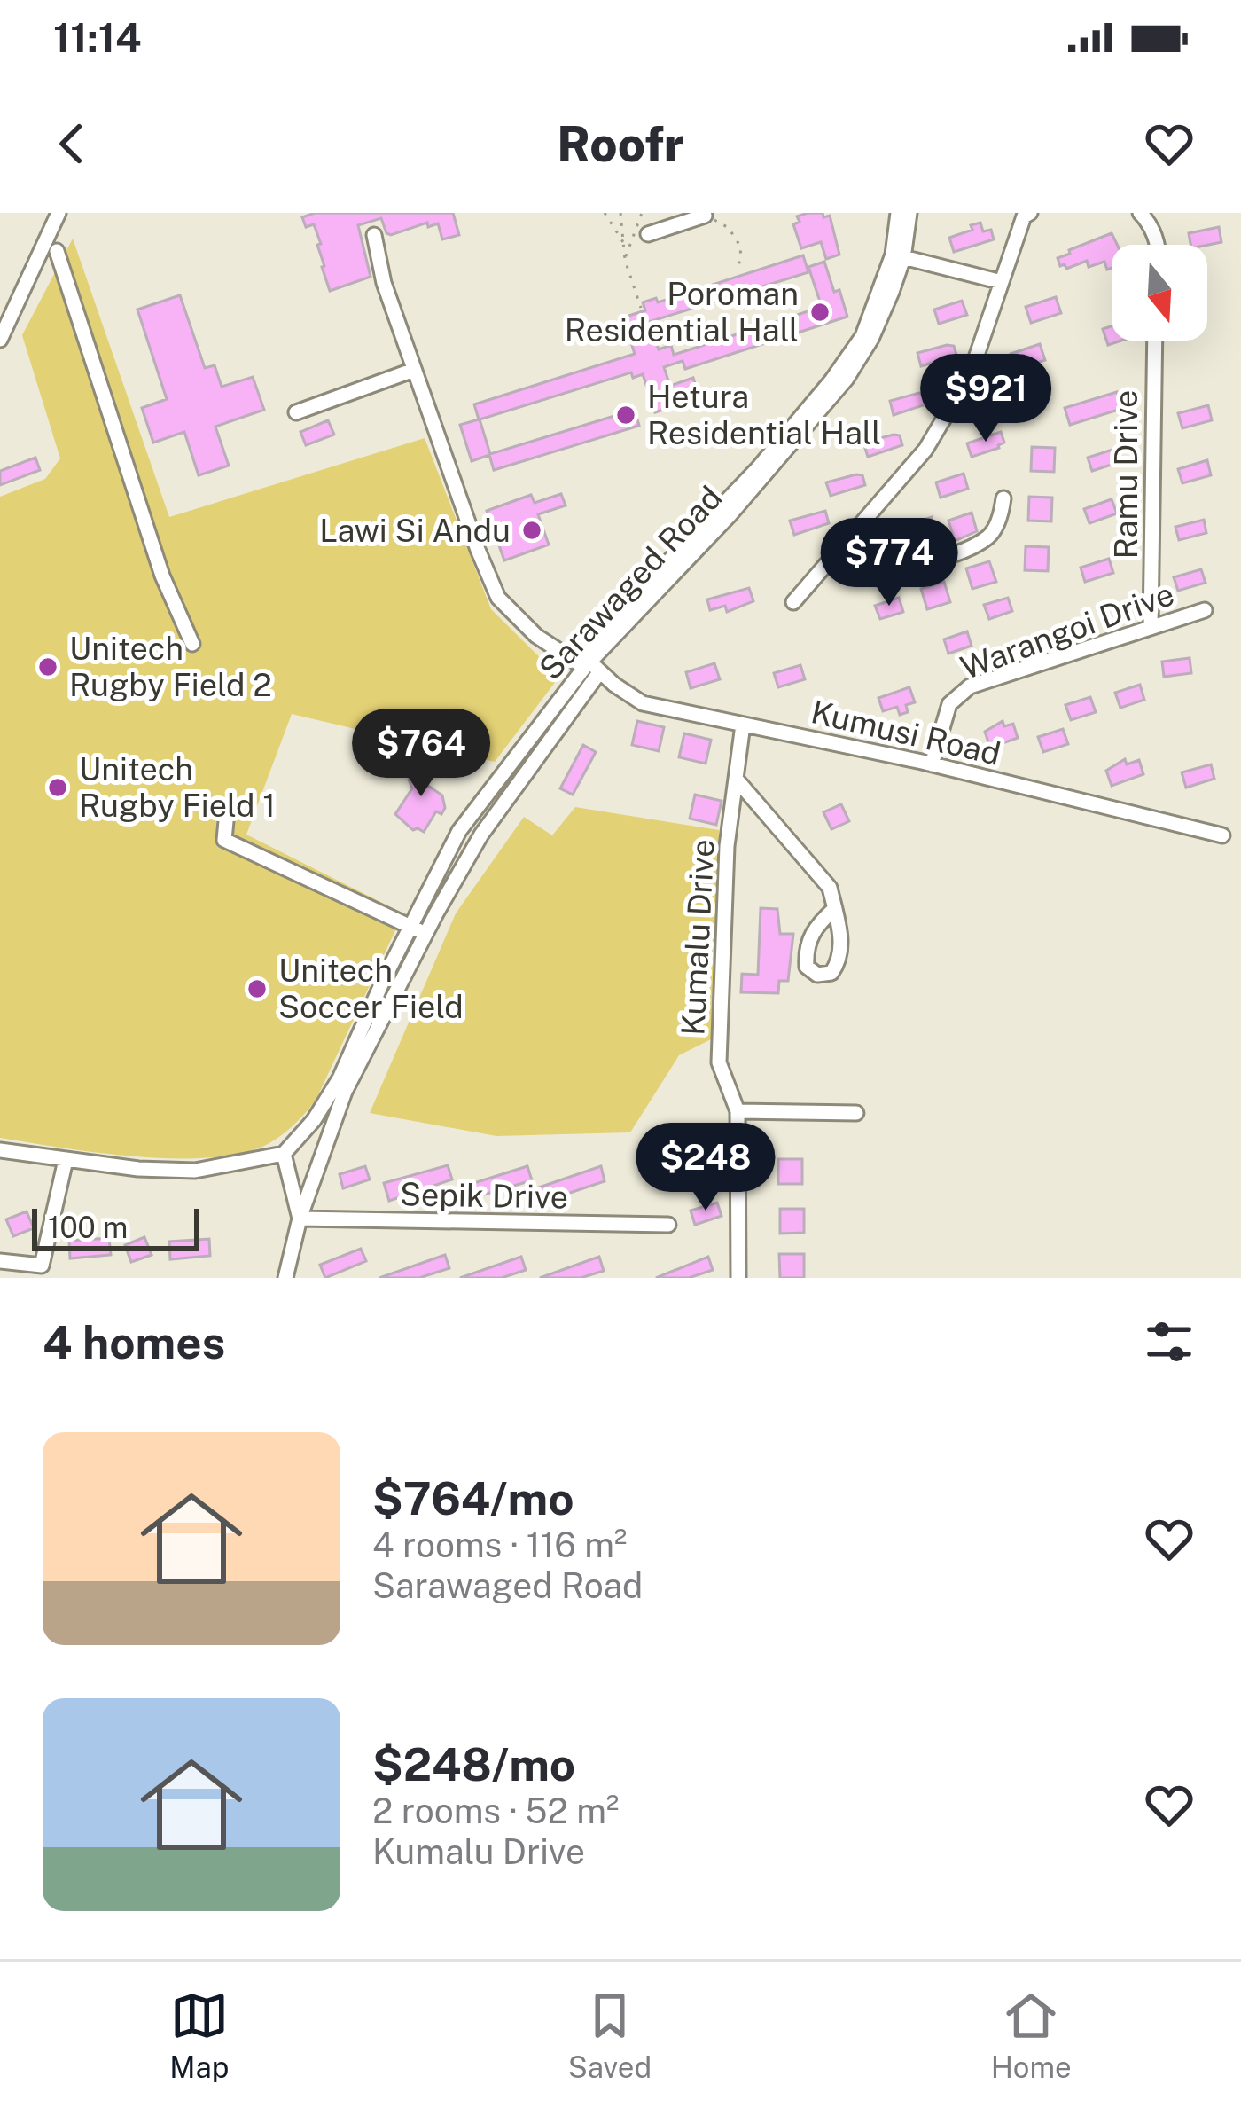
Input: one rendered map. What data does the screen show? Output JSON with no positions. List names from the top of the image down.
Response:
{
  "streets": {
    "street": [
      "Ramu Drive",
      "Sarawaged Road",
      "Warangoi Drive",
      "Kumusi Road",
      "Kumalu Drive"
    ]
  },
  "crossings": [
    ["Ramu Drive", "Warangoi Drive"],
    ["Sarawaged Road", "Kumusi Road"],
    ["Warangoi Drive", "Kumusi Road"],
    ["Kumusi Road", "Kumalu Drive"]
  ],
  "places": [
    "Poroman Residential Hall",
    "Hetura Residential Hall",
    "Lawi Si Andu",
    "Unitech Rugby Field 2",
    "Unitech Rugby Field 1",
    "Unitech Soccer Field"
  ],
  "scale_bar": "100 m",
  "north": "bottom",
  "page": {
    "status": "11:14",
    "header": "Roofr",
    "price": [
      "$921",
      "$774",
      "$764",
      "$248"
    ],
    "scale": "100 m",
    "heading": "4 homes",
    "list": [
      {
        "name": "$764/mo",
        "note": "4 rooms · 116 m² · Sarawaged Road"
      },
      {
        "name": "$248/mo",
        "note": "2 rooms · 52 m² · Kumalu Drive"
      }
    ],
    "tabs": ["Map", "Saved", "Home"]
  }
}
